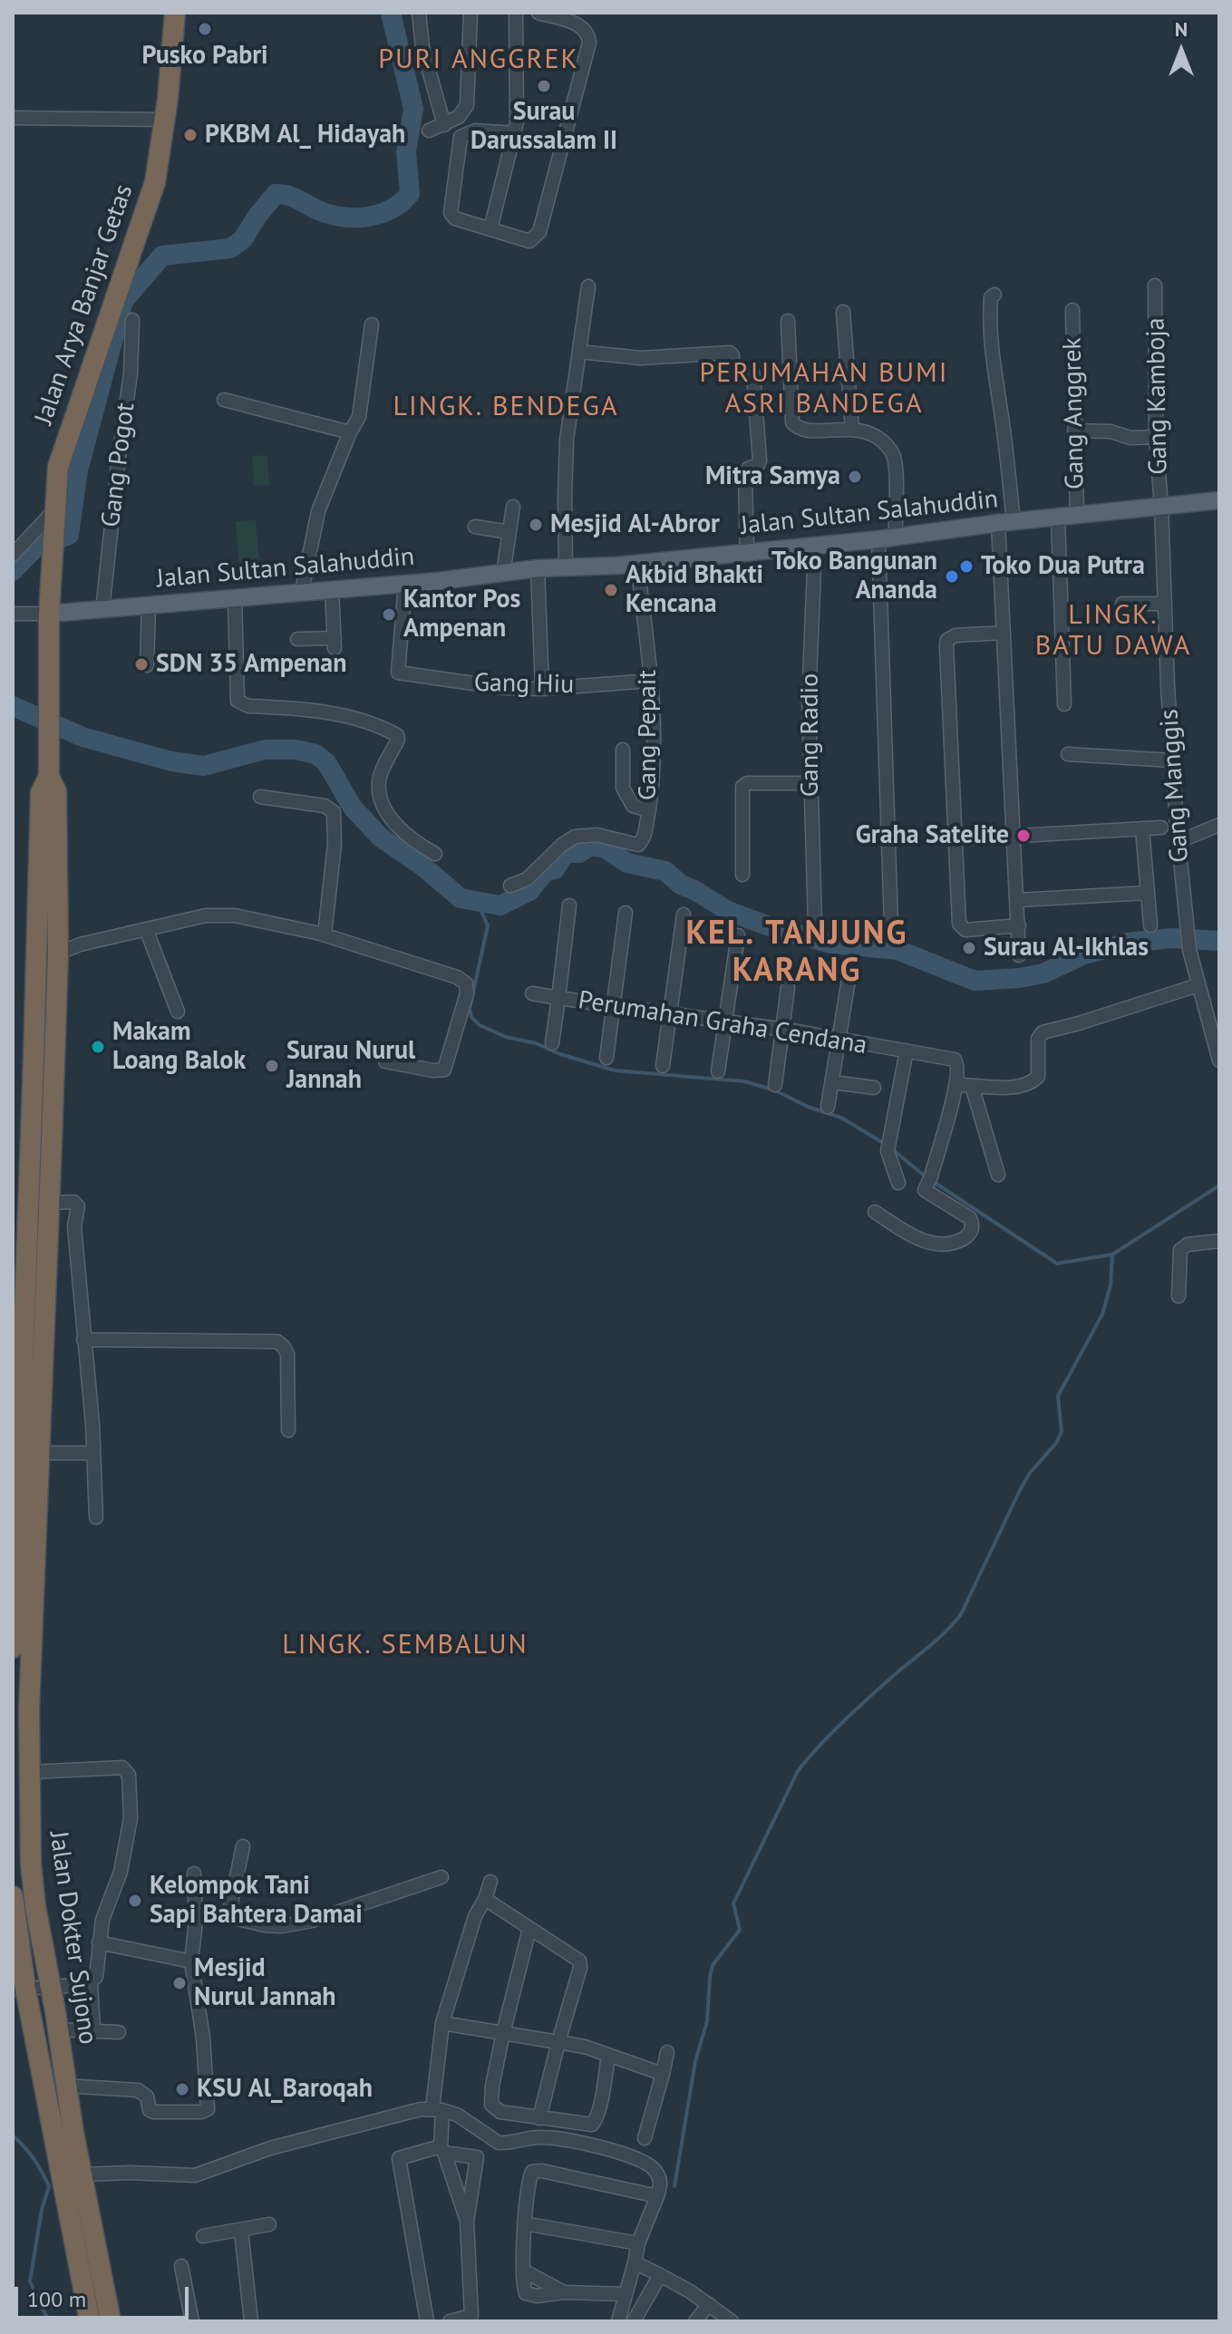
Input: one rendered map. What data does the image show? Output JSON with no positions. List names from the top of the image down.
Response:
{
  "streets": {
    "highway": ["Jalan Arya Banjar Getas", "Jalan Dokter Sujono"],
    "main road": ["Jalan Sultan Salahuddin"],
    "street": [
      "Gang Kamboja",
      "Gang Anggrek",
      "Gang Pogot",
      "Gang Hiu",
      "Gang Pepait",
      "Gang Radio",
      "Gang Manggis",
      "Perumahan Graha Cendana"
    ]
  },
  "crossings": [
    ["Jalan Arya Banjar Getas", "Jalan Sultan Salahuddin"],
    ["Jalan Arya Banjar Getas", "Jalan Dokter Sujono"],
    ["Gang Kamboja", "Jalan Sultan Salahuddin"],
    ["Gang Kamboja", "Gang Manggis"],
    ["Gang Anggrek", "Jalan Sultan Salahuddin"],
    ["Gang Pogot", "Jalan Sultan Salahuddin"],
    ["Jalan Sultan Salahuddin", "Gang Hiu"],
    ["Jalan Sultan Salahuddin", "Gang Pepait"],
    ["Jalan Sultan Salahuddin", "Gang Radio"],
    ["Jalan Sultan Salahuddin", "Gang Manggis"],
    ["Jalan Sultan Salahuddin", "Jalan Dokter Sujono"],
    ["Gang Hiu", "Gang Pepait"]
  ],
  "districts": [
    "PURI ANGGREK",
    "PERUMAHAN BUMI ASRI BANDEGA",
    "LINGK. BENDEGA",
    "LINGK. BATU DAWA",
    "KEL. TANJUNG KARANG",
    "LINGK. SEMBALUN"
  ],
  "places": [
    "Pusko Pabri",
    "Surau Darussalam II",
    "PKBM Al_ Hidayah",
    "Mitra Samya",
    "Mesjid Al-Abror",
    "Toko Dua Putra",
    "Toko Bangunan Ananda",
    "Akbid Bhakti Kencana",
    "Kantor Pos Ampenan",
    "SDN 35 Ampenan",
    "Graha Satelite",
    "Surau Al-Ikhlas",
    "Makam Loang Balok",
    "Surau Nurul Jannah",
    "Kelompok Tani Sapi Bahtera Damai",
    "Mesjid Nurul Jannah",
    "KSU Al_Baroqah"
  ],
  "scale_bar": "100 m",
  "north": "top"
}
